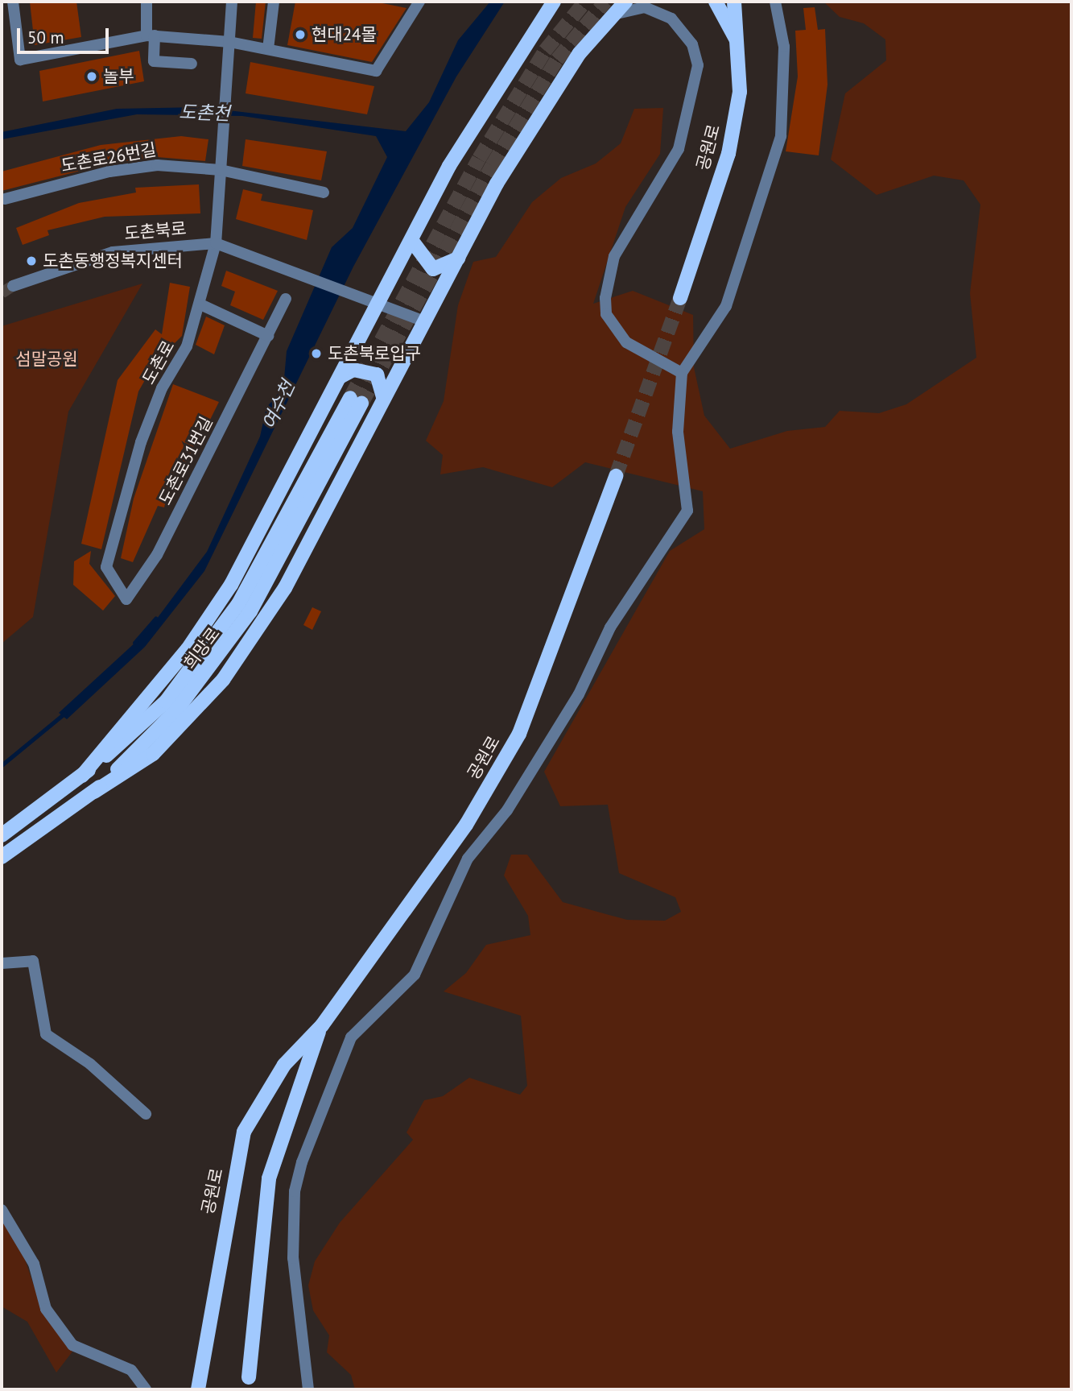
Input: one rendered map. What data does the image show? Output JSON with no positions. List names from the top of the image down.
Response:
{
  "streets": {
    "main road": ["공원로", "희망로"],
    "street": [
      "도촌로26번길",
      "도촌북로",
      "도촌로",
      "도촌로31번길"
    ]
  },
  "crossings": [
    ["도촌로26번길", "도촌로"],
    ["도촌북로", "도촌로"],
    ["도촌로", "도촌로31번길"]
  ],
  "water": ["도촌천", "여수천"],
  "parks": ["섬말공원"],
  "places": [
    "현대24몰",
    "놀부",
    "도촌동행정복지센터",
    "도촌북로입구"
  ],
  "scale_bar": "50 m"
}
